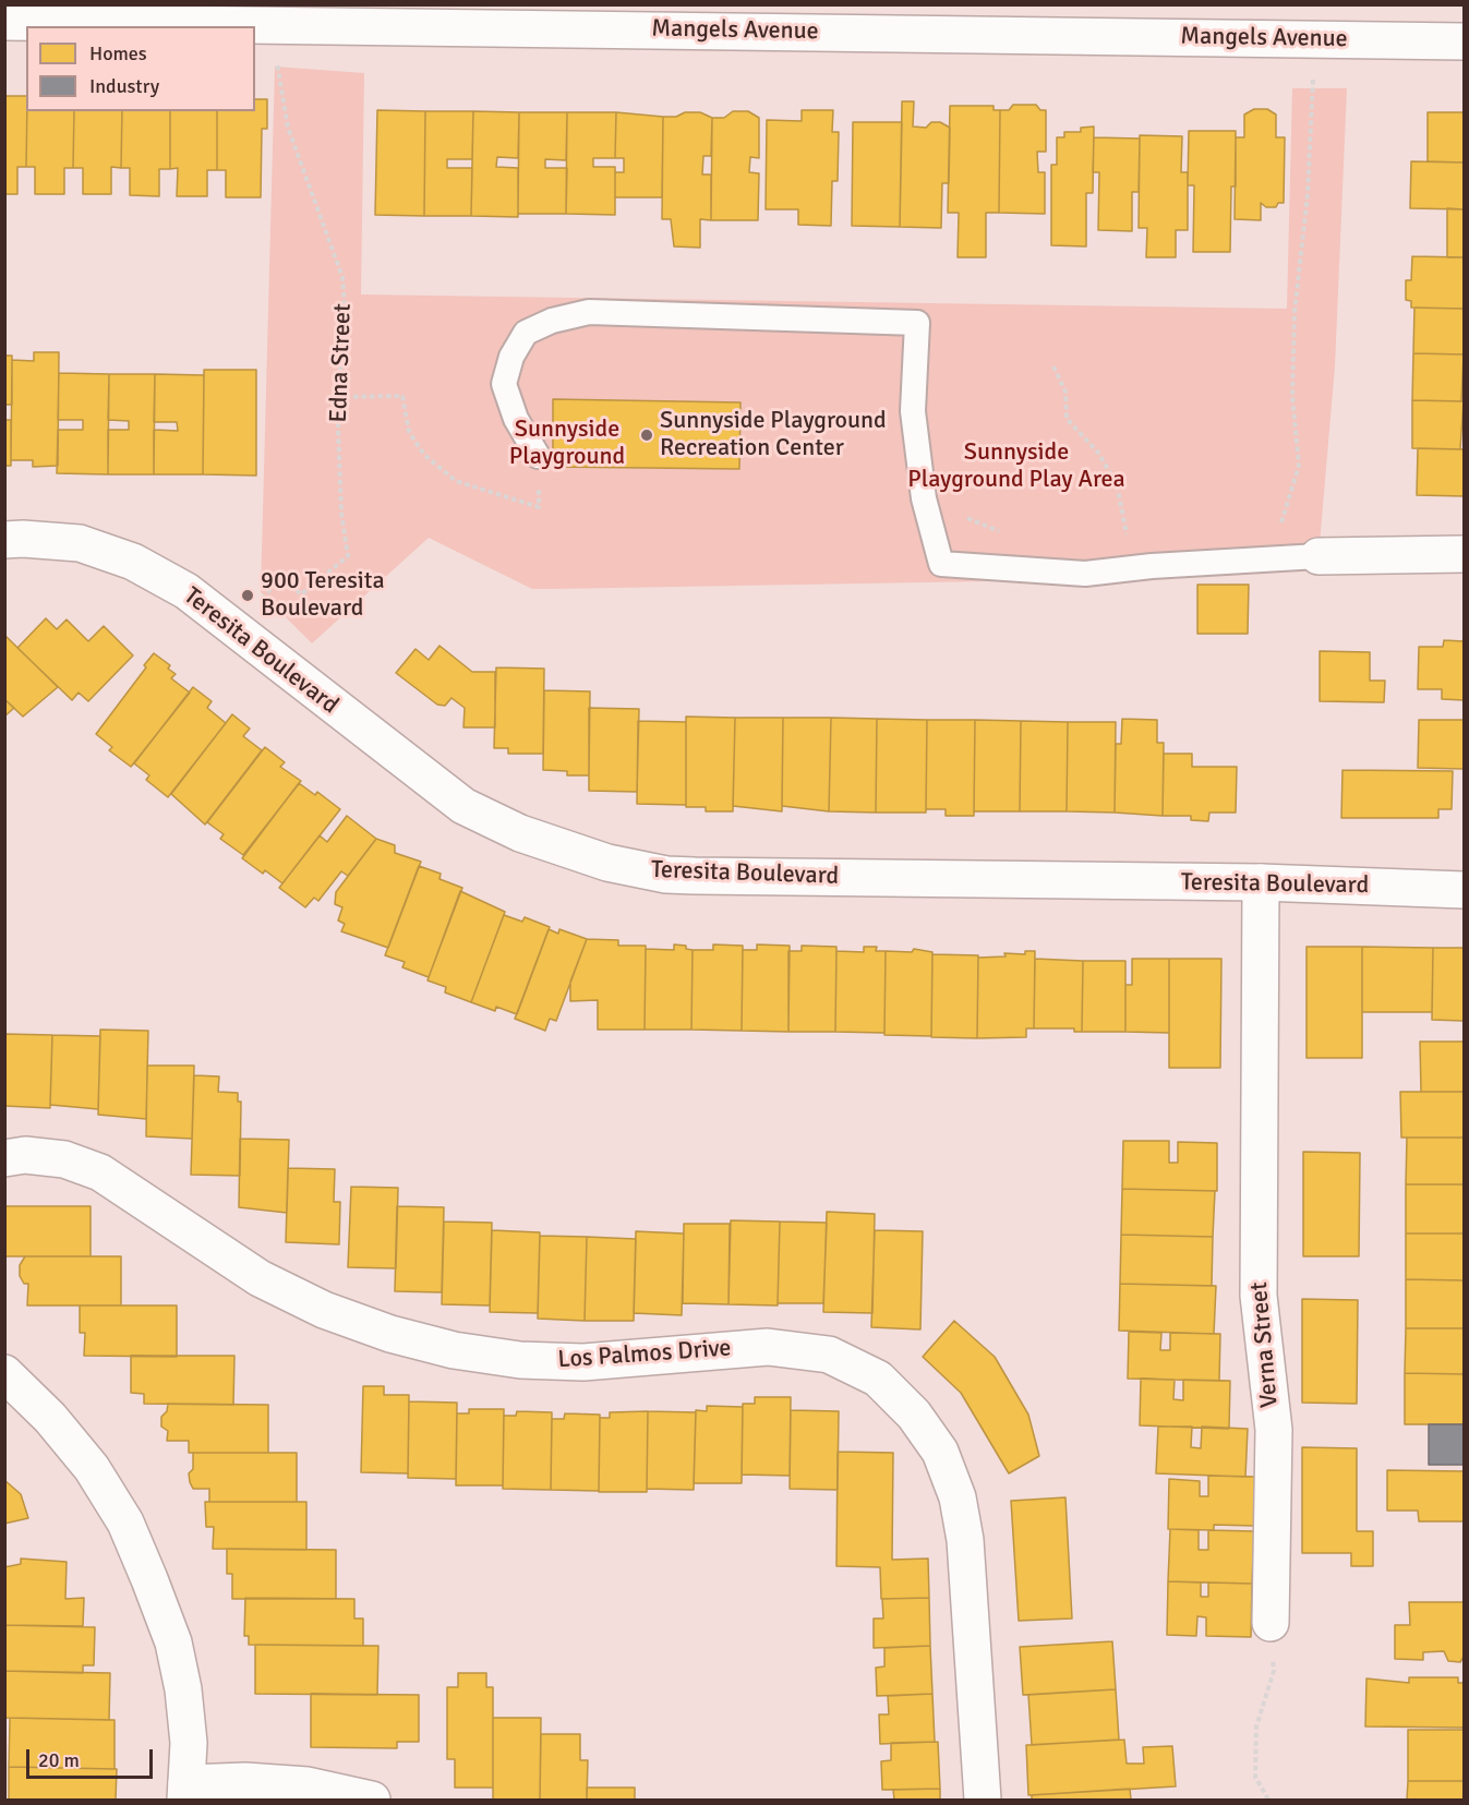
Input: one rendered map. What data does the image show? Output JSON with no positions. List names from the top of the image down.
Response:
{
  "streets": {
    "street": [
      "Mangels Avenue",
      "Teresita Boulevard",
      "Verna Street",
      "Los Palmos Drive"
    ],
    "path": ["Edna Street"]
  },
  "crossings": [
    ["Mangels Avenue", "Edna Street"],
    ["Teresita Boulevard", "Verna Street"]
  ],
  "parks": ["Sunnyside Playground", "Sunnyside Playground Play Area"],
  "places": ["Sunnyside Playground Recreation Center", "900 Teresita Boulevard"],
  "legend": ["Homes", "Industry"],
  "scale_bar": "20 m"
}
